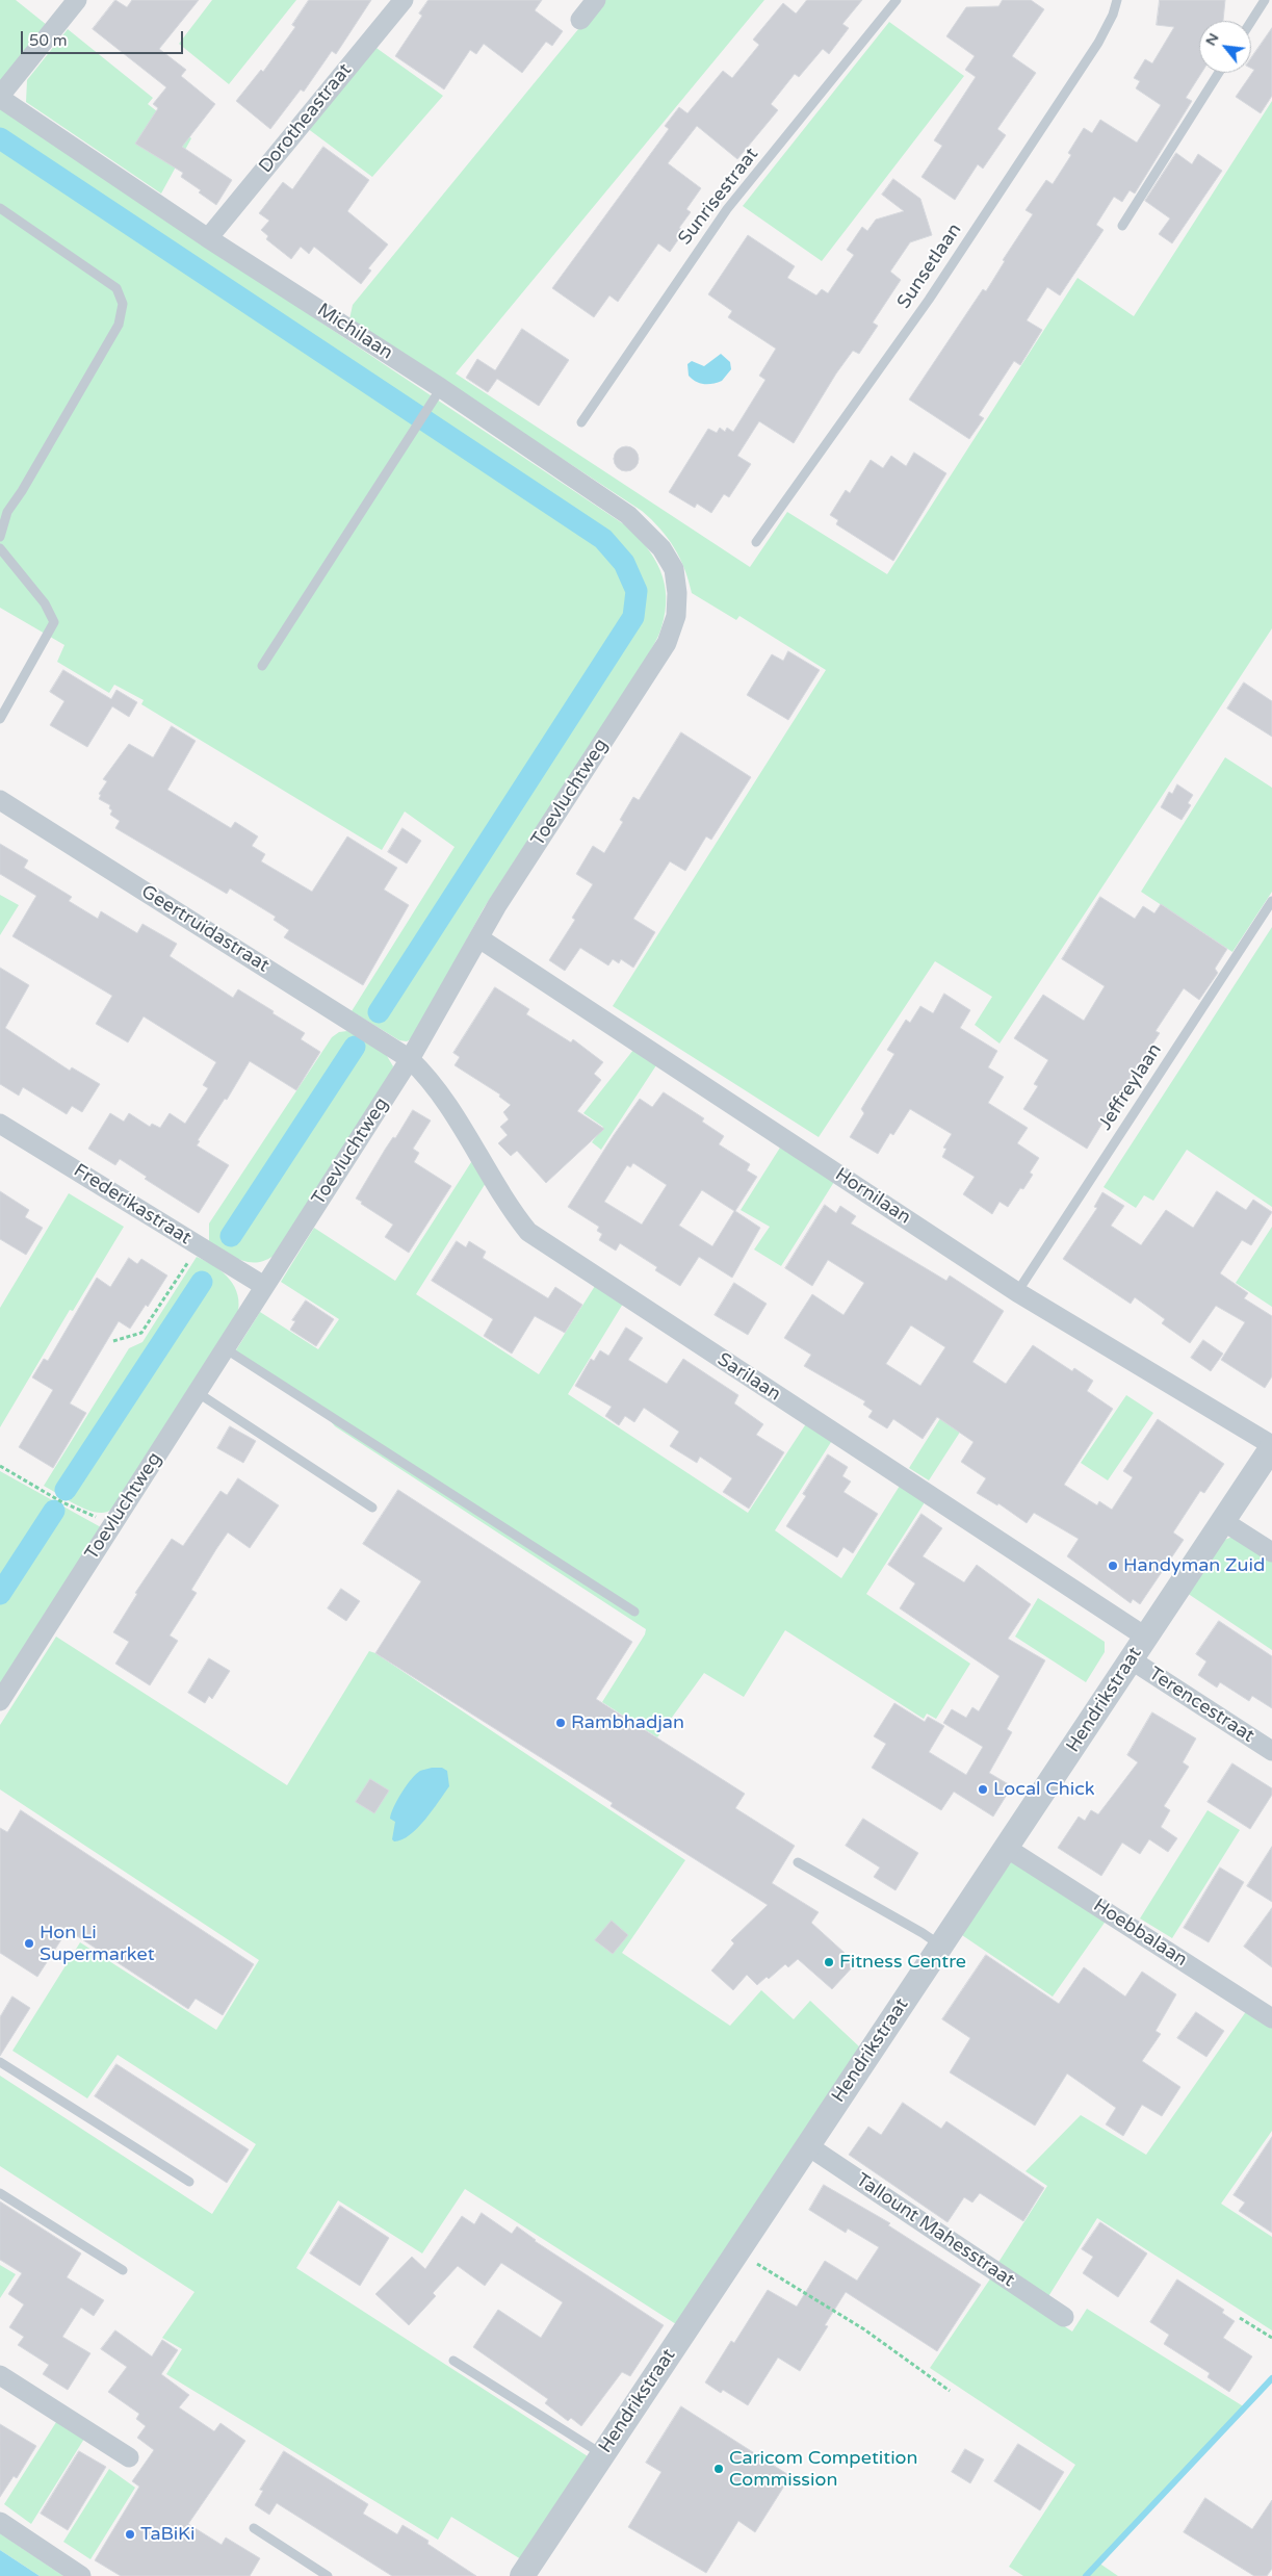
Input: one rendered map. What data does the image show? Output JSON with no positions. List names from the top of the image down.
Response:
{
  "streets": {
    "street": [
      "Dorotheastraat",
      "Michilaan",
      "Toevluchtweg",
      "Geertruidastraat",
      "Hornilaan",
      "Frederikastraat",
      "Sarilaan",
      "Hendrikstraat",
      "Terencestraat",
      "Hoebbalaan",
      "Tallount Mahesstraat"
    ],
    "lane": ["Sunrisestraat", "Sunsetlaan", "Jeffreylaan"]
  },
  "crossings": [
    ["Dorotheastraat", "Michilaan"],
    ["Michilaan", "Toevluchtweg"],
    ["Toevluchtweg", "Geertruidastraat"],
    ["Toevluchtweg", "Hornilaan"],
    ["Toevluchtweg", "Frederikastraat"],
    ["Toevluchtweg", "Sarilaan"],
    ["Geertruidastraat", "Sarilaan"],
    ["Jeffreylaan", "Hornilaan"],
    ["Hornilaan", "Hendrikstraat"],
    ["Sarilaan", "Hendrikstraat"],
    ["Hendrikstraat", "Terencestraat"],
    ["Hendrikstraat", "Hoebbalaan"],
    ["Hendrikstraat", "Tallount Mahesstraat"]
  ],
  "places": [
    "Handyman Zuid",
    "Rambhadjan",
    "Local Chick",
    "Hon Li Supermarket",
    "Fitness Centre",
    "Caricom Competition Commission",
    "TaBiKi"
  ],
  "scale_bar": "50 m",
  "north": "top left"
}
